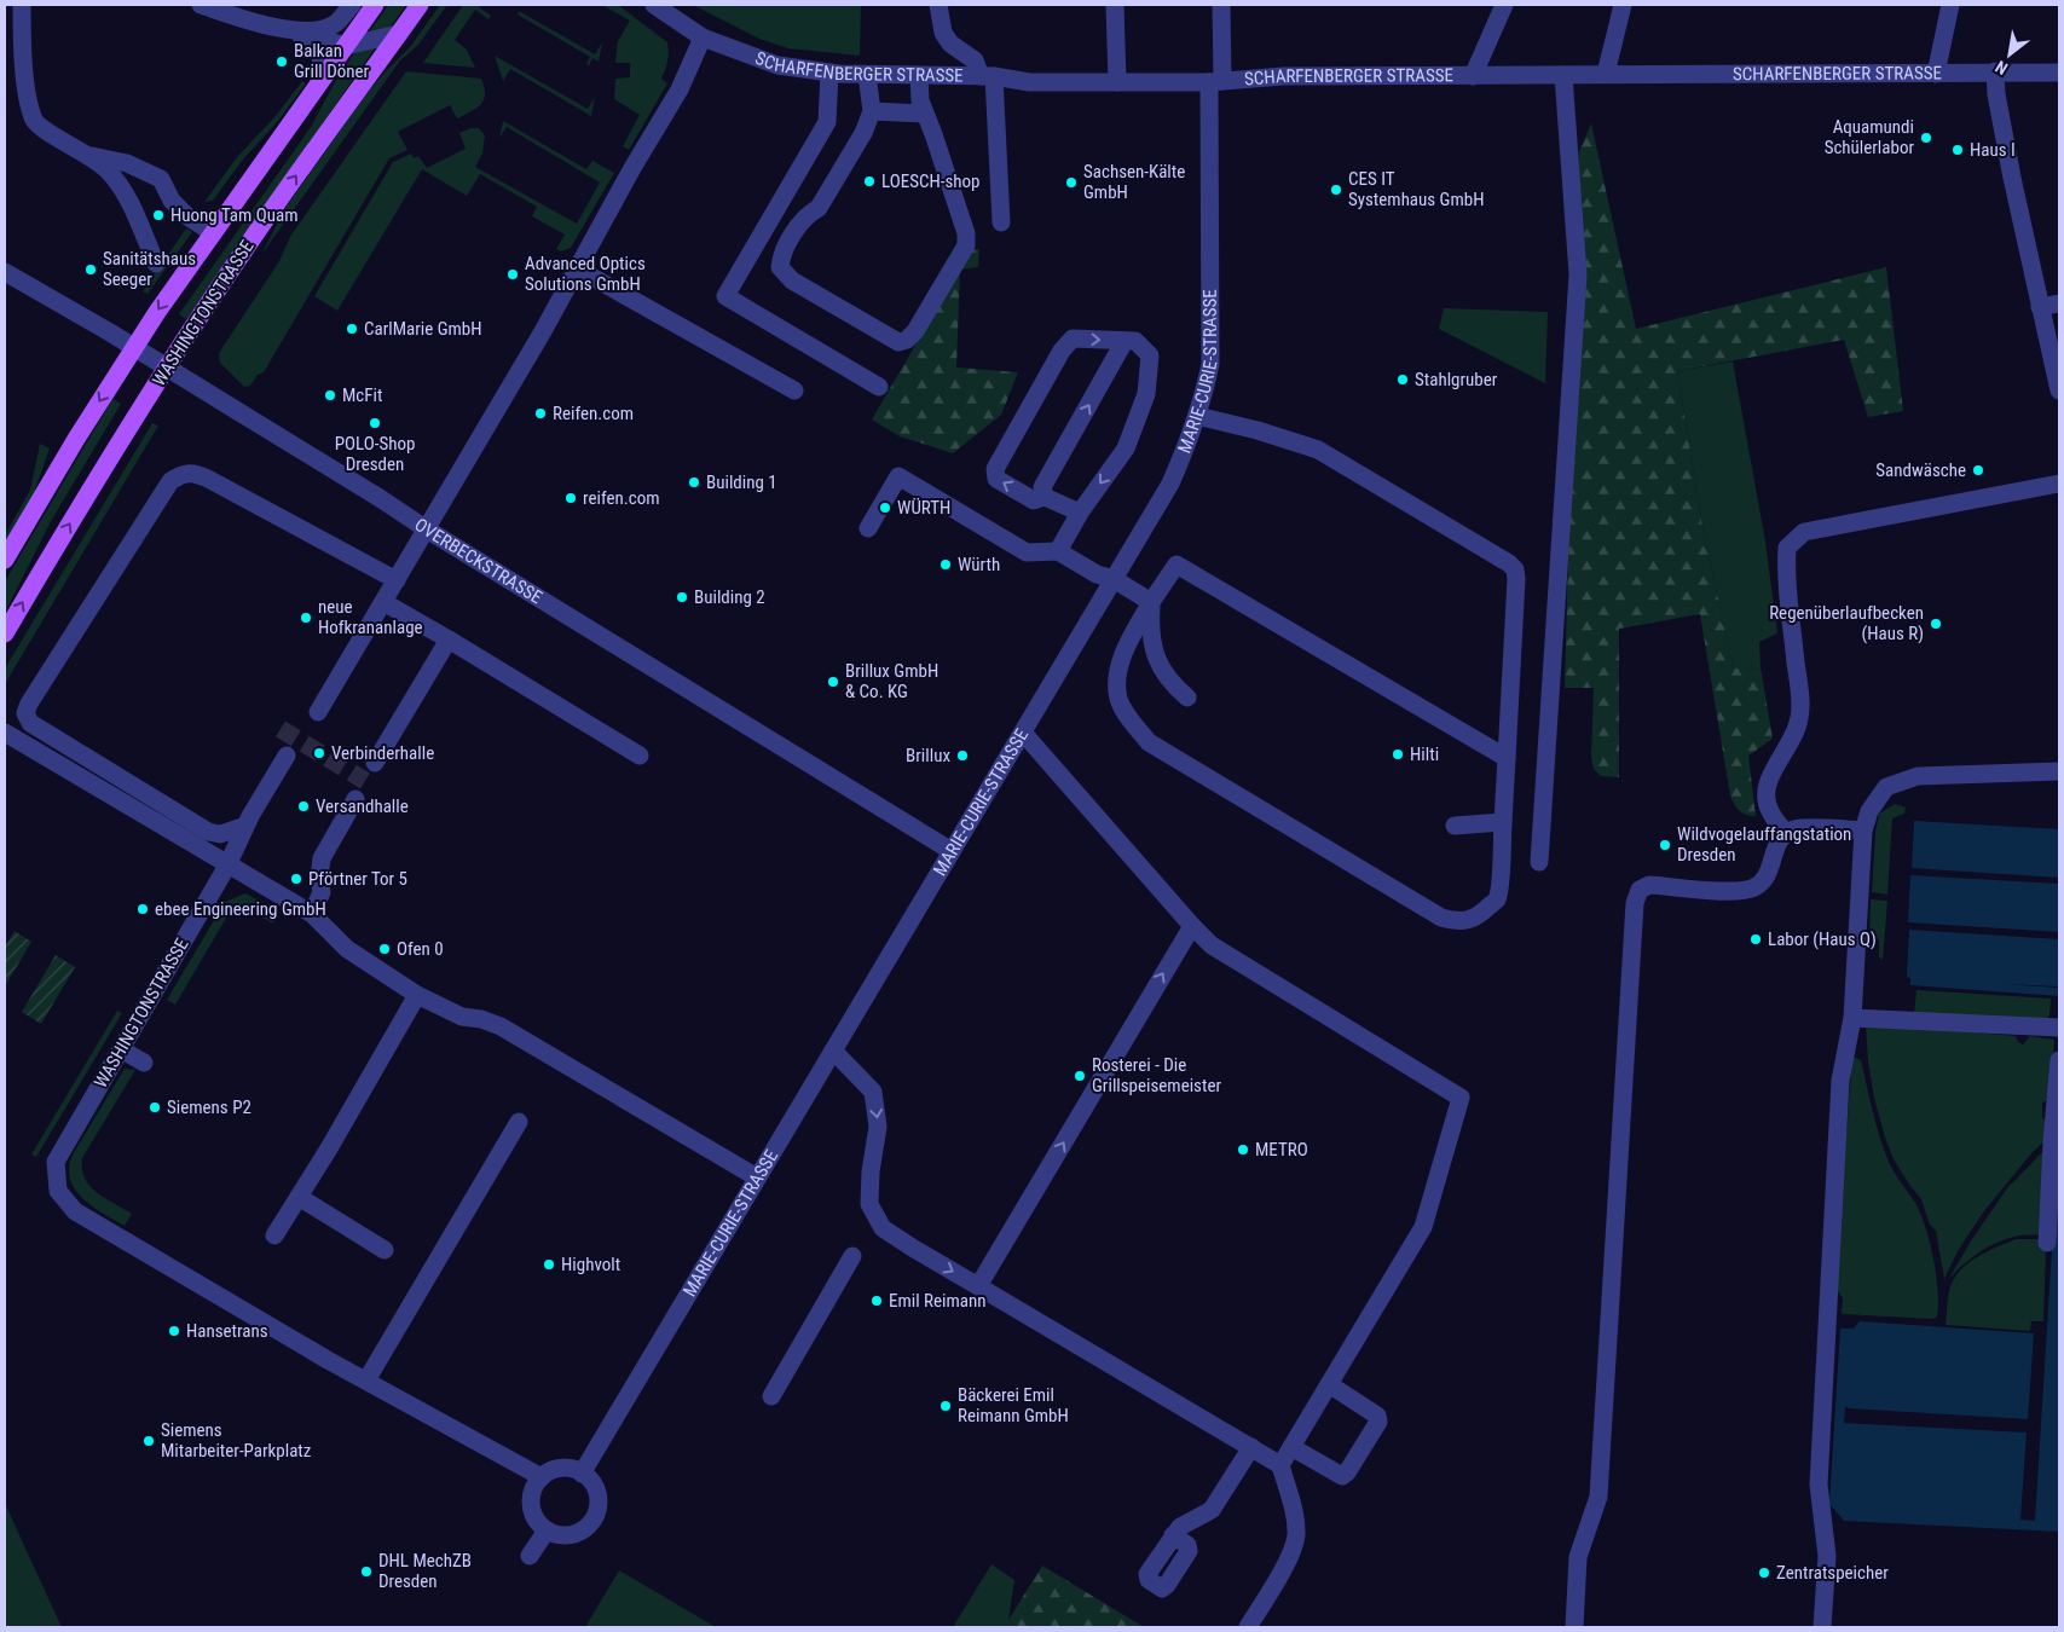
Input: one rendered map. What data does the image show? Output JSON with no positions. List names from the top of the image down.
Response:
{
  "streets": {
    "main road": ["WASHINGTONSTRASSE"],
    "street": ["SCHARFENBERGER STRASSE", "MARIE-CURIE-STRASSE", "OVERBECKSTRASSE"]
  },
  "crossings": [
    ["SCHARFENBERGER STRASSE", "MARIE-CURIE-STRASSE"],
    ["WASHINGTONSTRASSE", "OVERBECKSTRASSE"],
    ["MARIE-CURIE-STRASSE", "OVERBECKSTRASSE"]
  ],
  "places": [
    "Balkan Grill Döner",
    "Aquamundi Schülerlabor",
    "Haus I",
    "LOESCH-shop",
    "Sachsen-Kälte GmbH",
    "CES IT Systemhaus GmbH",
    "Huong Tam Quam",
    "Sanitätshaus Seeger",
    "Advanced Optics Solutions GmbH",
    "CarlMarie GmbH",
    "Stahlgruber",
    "McFit",
    "Reifen.com",
    "POLO-Shop Dresden",
    "Sandwäsche",
    "Building 1",
    "reifen.com",
    "WÜRTH",
    "Würth",
    "Building 2",
    "neue Hofkrananlage",
    "Regenüberlaufbecken (Haus R)",
    "Brillux GmbH & Co. KG",
    "Verbinderhalle",
    "Hilti",
    "Brillux",
    "Versandhalle",
    "Wildvogelauffangstation Dresden",
    "Pförtner Tor 5",
    "ebee Engineering GmbH",
    "Labor (Haus Q)",
    "Ofen 0",
    "Rosterei - Die Grillspeisemeister",
    "Siemens P2",
    "METRO",
    "Highvolt",
    "Emil Reimann",
    "Hansetrans",
    "Bäckerei Emil Reimann GmbH",
    "Siemens Mitarbeiter-Parkplatz",
    "DHL MechZB Dresden",
    "Zentratspeicher"
  ],
  "north": "bottom left"
}
